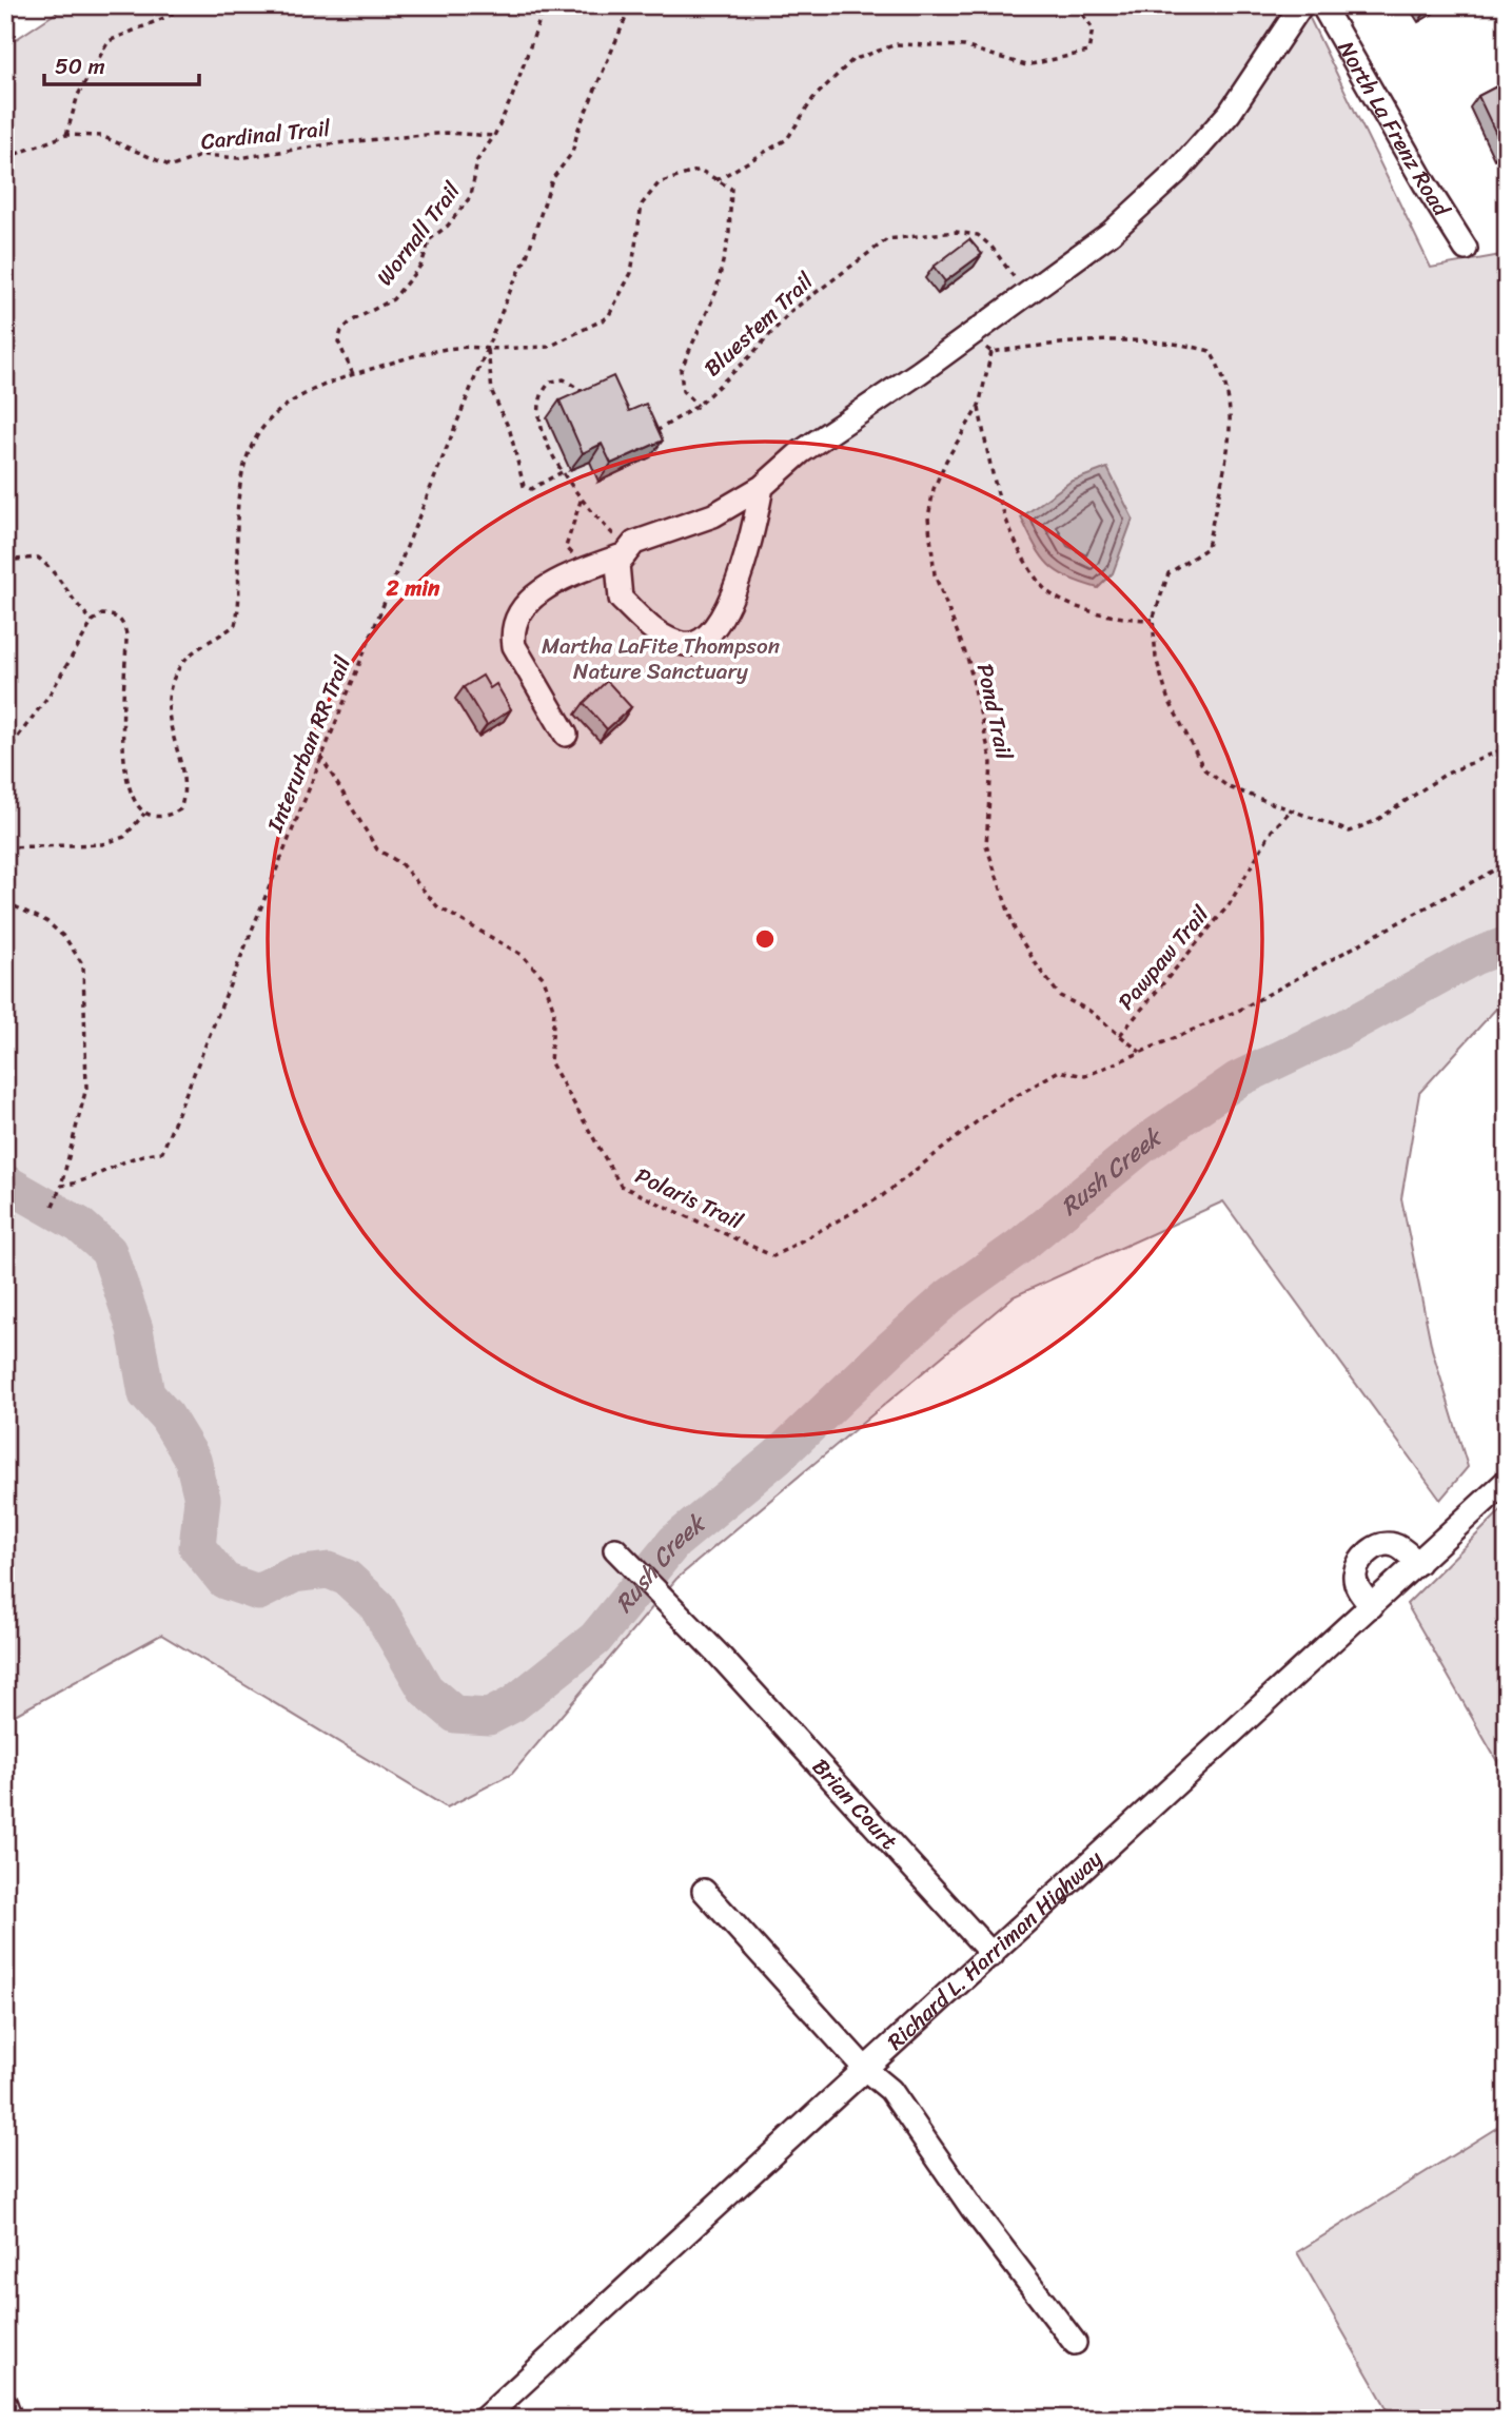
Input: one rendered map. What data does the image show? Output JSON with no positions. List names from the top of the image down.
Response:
{
  "streets": {
    "street": ["North La Frenz Road", "Brian Court", "Richard L. Harriman Highway"],
    "path": [
      "Cardinal Trail",
      "Wornall Trail",
      "Bluestem Trail",
      "Pond Trail",
      "Interurban RR Trail",
      "Pawpaw Trail",
      "Polaris Trail"
    ]
  },
  "crossings": [
    ["Cardinal Trail", "Wornall Trail"],
    ["Pond Trail", "Pawpaw Trail"],
    ["Interurban RR Trail", "Polaris Trail"],
    ["Pawpaw Trail", "Polaris Trail"],
    ["Brian Court", "Richard L. Harriman Highway"]
  ],
  "water": ["Rush Creek"],
  "parks": ["Martha LaFite Thompson Nature Sanctuary"],
  "scale_bar": "50 m",
  "rings": ["2 min"]
}
